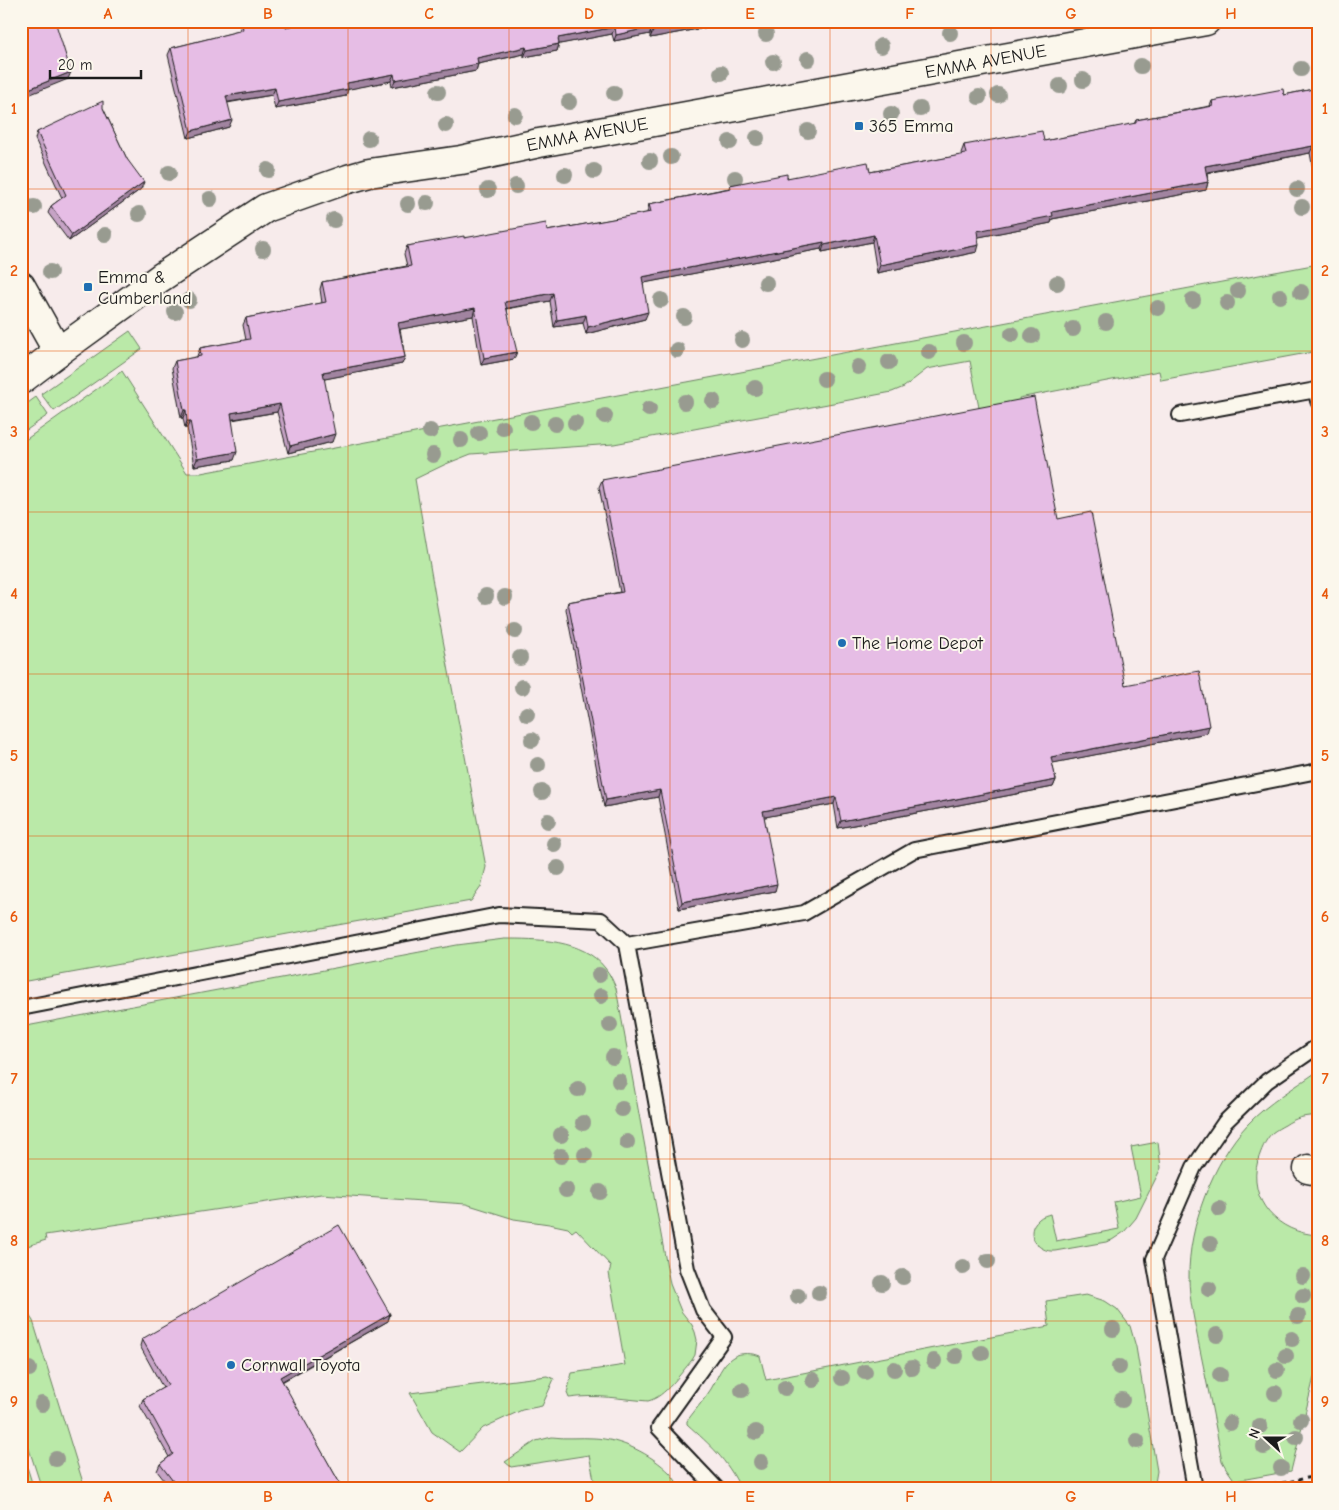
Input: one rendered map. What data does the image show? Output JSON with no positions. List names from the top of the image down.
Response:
{
  "streets": {
    "street": ["EMMA AVENUE"]
  },
  "places": {
    "transit": ["365 Emma", "Emma & Cumberland"],
    "other": ["The Home Depot", "Cornwall Toyota"]
  },
  "scale_bar": "20 m",
  "north": "left",
  "grid": {
    "columns": [
      "A",
      "B",
      "C",
      "D",
      "E",
      "F",
      "G",
      "H"
    ],
    "rows": [
      "1",
      "2",
      "3",
      "4",
      "5",
      "6",
      "7",
      "8",
      "9"
    ]
  }
}
